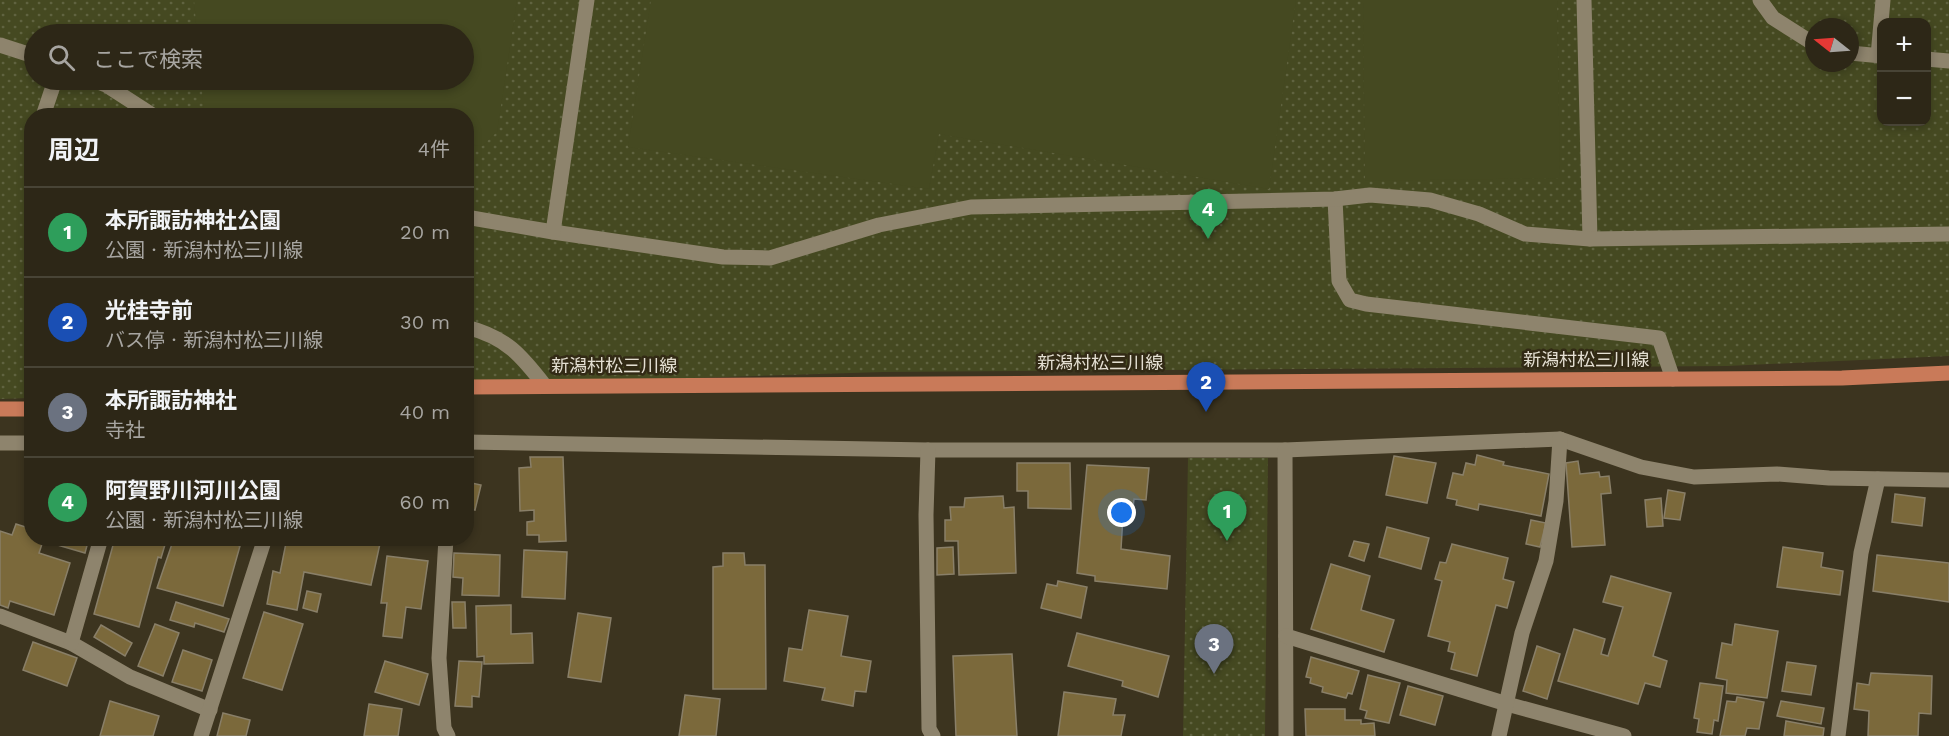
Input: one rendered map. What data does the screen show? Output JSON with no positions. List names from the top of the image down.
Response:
{
  "streets": {
    "main road": ["新潟村松三川線"]
  },
  "north": "left",
  "page": {
    "map_buttons": ["+", "−"],
    "search": "ここで検索",
    "heading": ["周辺", "4件"],
    "list": [
      {
        "mark": "1",
        "name": "本所諏訪神社公園",
        "note": "公園 · 新潟村松三川線",
        "value": "20 m"
      },
      {
        "mark": "2",
        "name": "光桂寺前",
        "note": "バス停 · 新潟村松三川線",
        "value": "30 m"
      },
      {
        "mark": "3",
        "name": "本所諏訪神社",
        "note": "寺社",
        "value": "40 m"
      },
      {
        "mark": "4",
        "name": "阿賀野川河川公園",
        "note": "公園 · 新潟村松三川線",
        "value": "60 m"
      }
    ],
    "pins": [
      "4",
      "2",
      "1",
      "3"
    ]
  }
}
